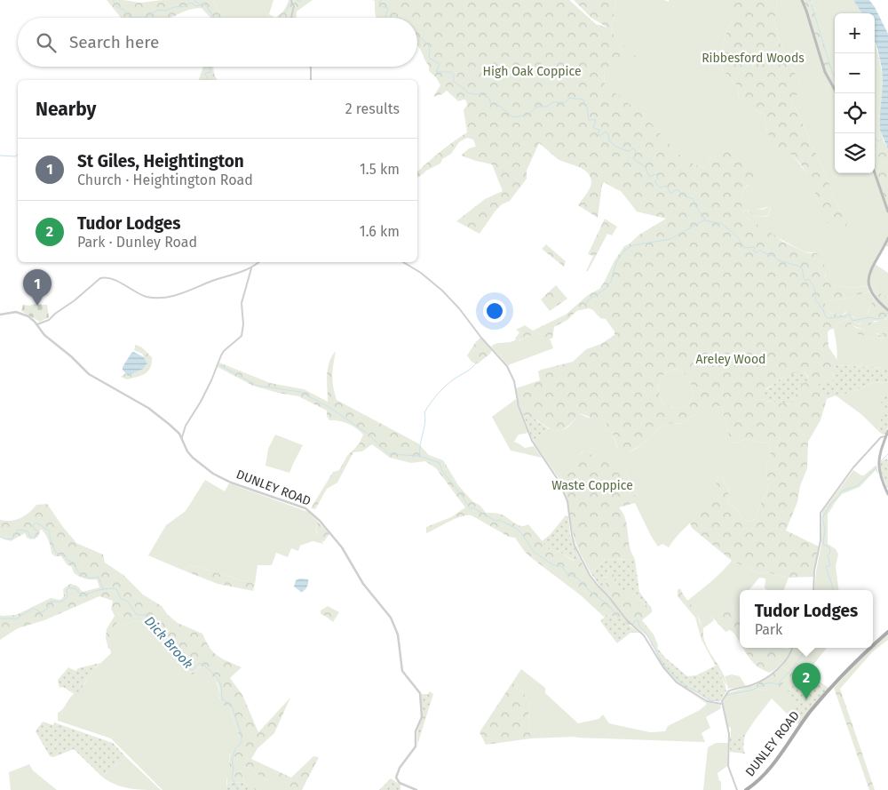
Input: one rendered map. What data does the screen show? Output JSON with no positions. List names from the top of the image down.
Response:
{
  "streets": {
    "main road": ["DUNLEY ROAD"]
  },
  "water": ["Dick Brook"],
  "parks": [
    "Ribbesford Woods",
    "High Oak Coppice",
    "Areley Wood",
    "Waste Coppice"
  ],
  "page": {
    "map_buttons": ["+", "−"],
    "search": "Search here",
    "heading": ["Nearby", "2 results"],
    "list": [
      {
        "mark": "1",
        "name": "St Giles, Heightington",
        "note": "Church · Heightington Road",
        "value": "1.5 km"
      },
      {
        "mark": "2",
        "name": "Tudor Lodges",
        "note": "Park · Dunley Road",
        "value": "1.6 km"
      }
    ],
    "pins": ["1", "2"],
    "popup": ["Tudor Lodges", "Park"]
  }
}
